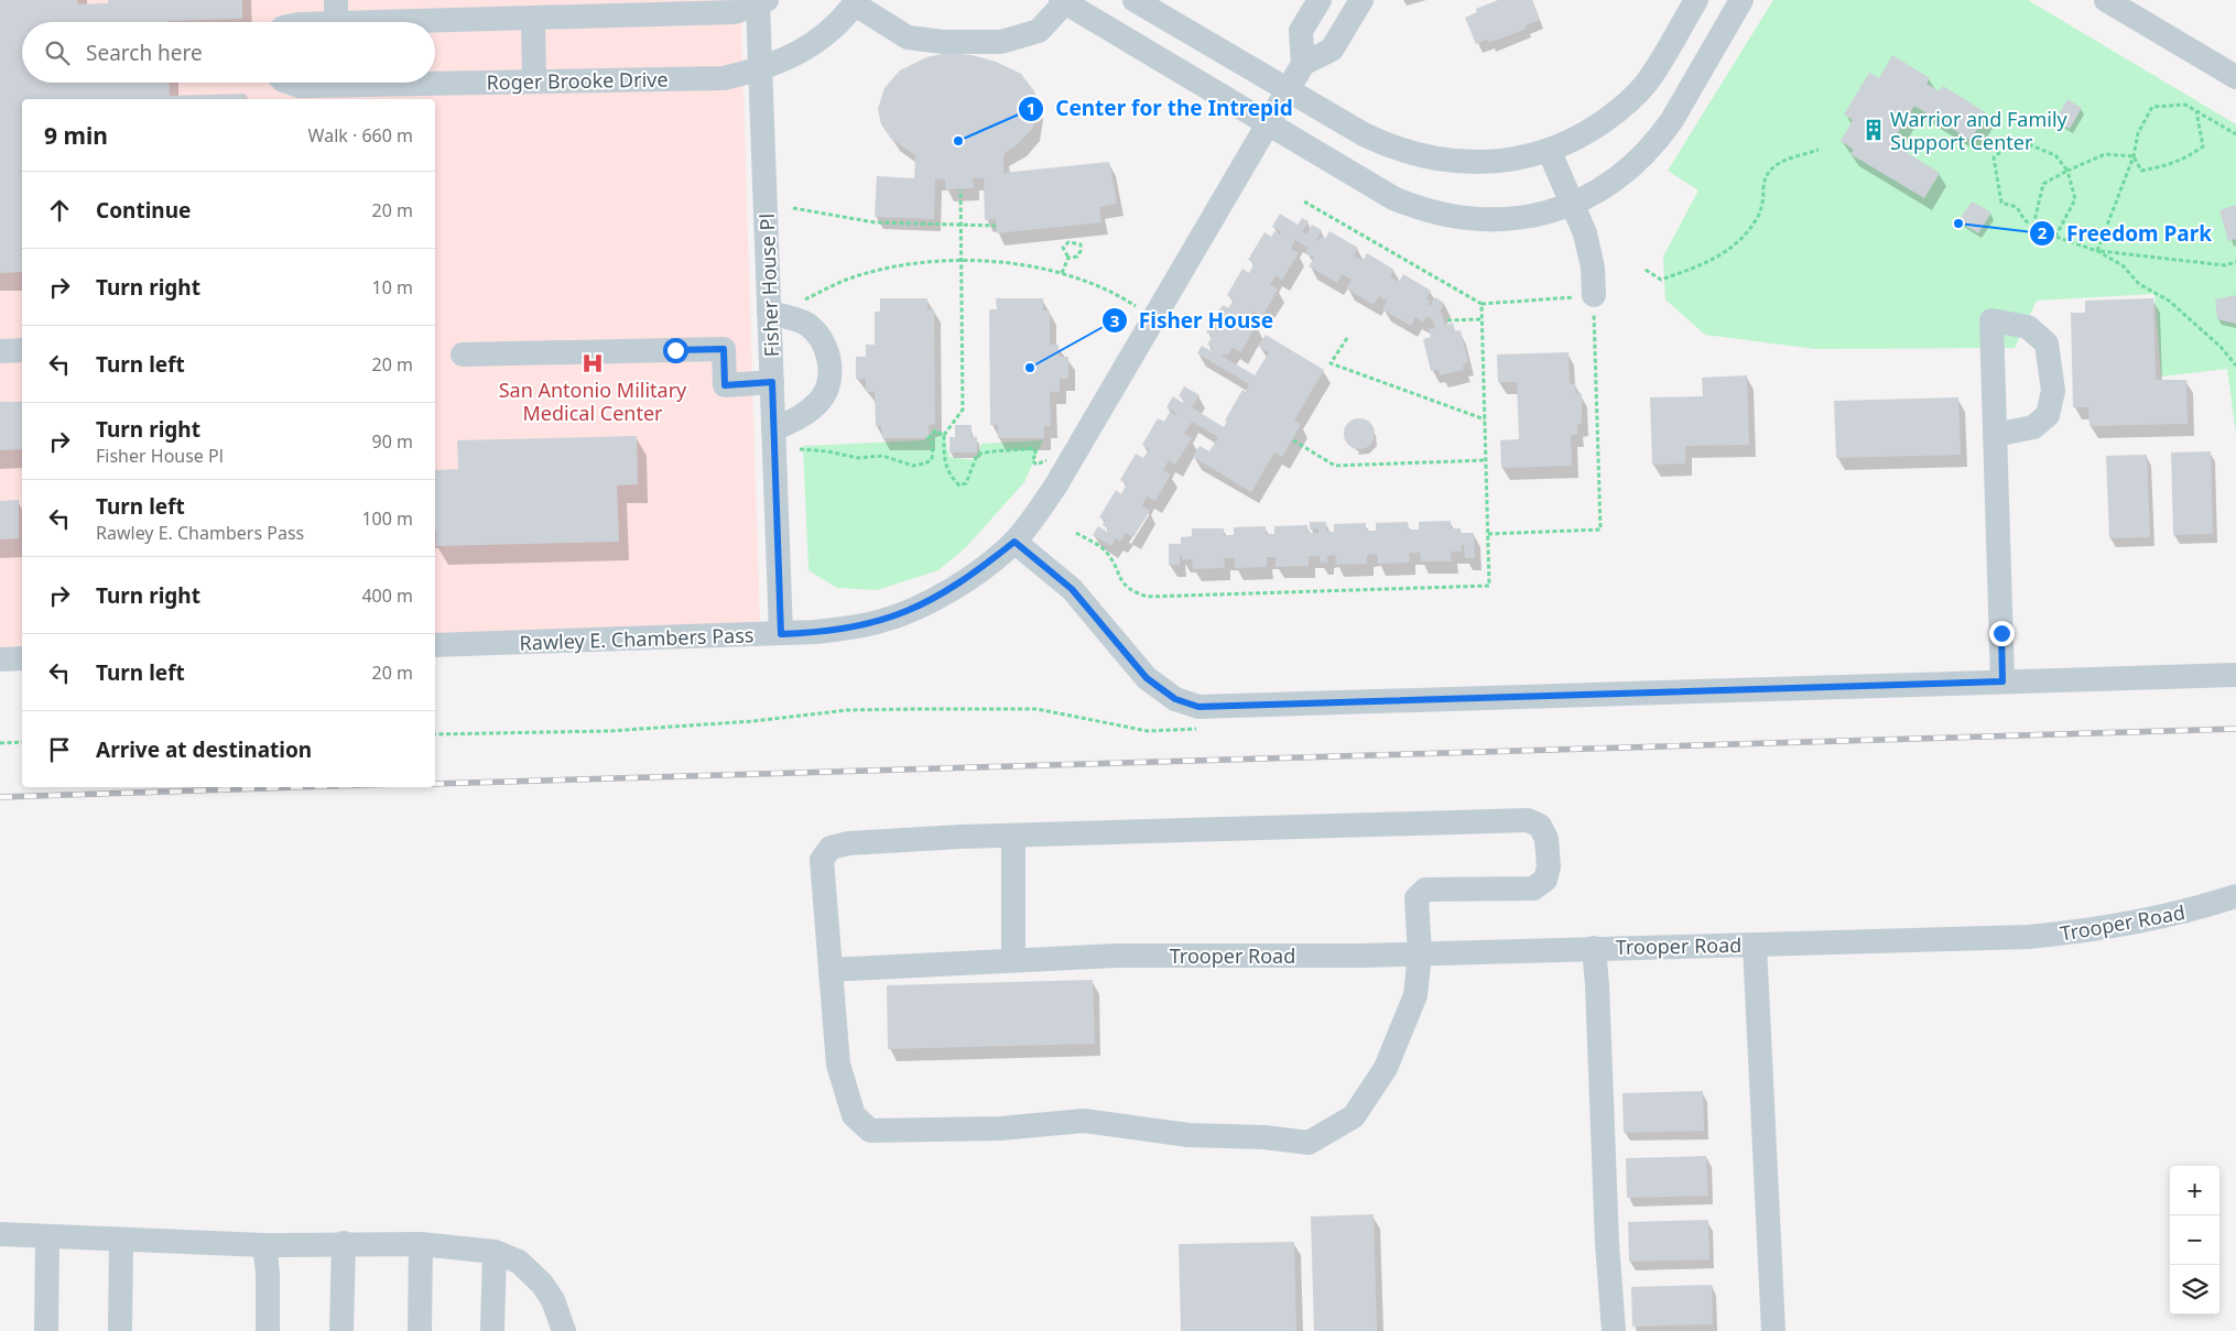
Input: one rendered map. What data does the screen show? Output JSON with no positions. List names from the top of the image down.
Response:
{
  "streets": {
    "street": [
      "Roger Brooke Drive",
      "Fisher House Pl",
      "Rawley E. Chambers Pass",
      "Trooper Road"
    ]
  },
  "crossings": [
    ["Roger Brooke Drive", "Fisher House Pl"],
    ["Fisher House Pl", "Rawley E. Chambers Pass"]
  ],
  "places": {
    "building": ["Warrior and Family Support Center"],
    "other": ["Center for the Intrepid", "Freedom Park", "Fisher House"],
    "hospital": ["San Antonio Military Medical Center"]
  },
  "page": {
    "search": "Search here",
    "heading": ["9 min", "Walk · 660 m"],
    "list": [
      ["Continue", "20 m"],
      ["Turn right", "10 m"],
      ["Turn left", "20 m"],
      ["Turn right", "Fisher House Pl", "90 m"],
      ["Turn left", "Rawley E. Chambers Pass", "100 m"],
      ["Turn right", "400 m"],
      ["Turn left", "20 m"],
      "Arrive at destination"
    ],
    "map_buttons": ["+", "−"]
  }
}
